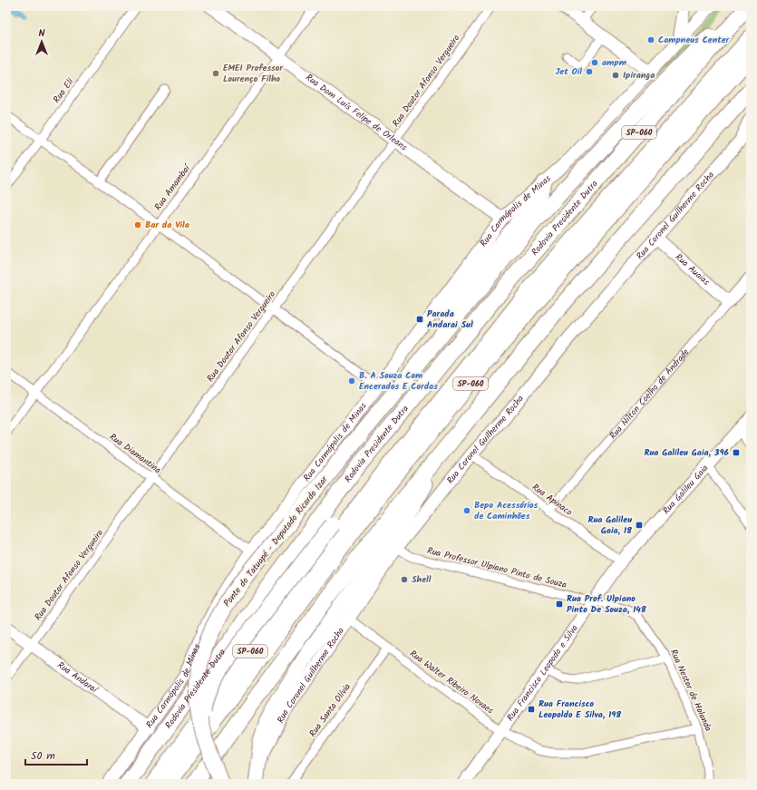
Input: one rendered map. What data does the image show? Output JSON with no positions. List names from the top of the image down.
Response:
{
  "streets": {
    "highway": ["SP-060", "Rodovia Presidente Dutra", "Ponte do Tatuapé - Deputado Ricardo Izar"],
    "main road": [
      "Rua Dom Luís Felipe de Orleans",
      "Rua Carmópolis de Minas",
      "Rua Coronel Guilherme Rocha",
      "Rua Auaias",
      "Rua Nílton Coelho de Andrade",
      "Rua Galileu Gaia",
      "Rua Francisco Leopodo e Silva",
      "Rua Andaraí"
    ],
    "street": [
      "Rua Doutor Afonso Vergueiro",
      "Rua Eli",
      "Rua Amambaí",
      "Rua Diamantina",
      "Rua Apinaco",
      "Rua Professor Ulpiano Pinto de Souza",
      "Rua Walter Ribeiro Novaes",
      "Rua Nestor de Holanda",
      "Rua Santa Olívia"
    ]
  },
  "crossings": [
    ["Rua Doutor Afonso Vergueiro", "Rua Dom Luís Felipe de Orleans"],
    ["Rua Doutor Afonso Vergueiro", "Rua Diamantina"],
    ["Rua Doutor Afonso Vergueiro", "Rua Andaraí"],
    ["Rua Dom Luís Felipe de Orleans", "Rua Amambaí"],
    ["Rua Dom Luís Felipe de Orleans", "Rua Carmópolis de Minas"],
    ["Rua Amambaí", "Rua Diamantina"],
    ["Rua Carmópolis de Minas", "Rua Diamantina"],
    ["Rua Carmópolis de Minas", "Rua Andaraí"],
    ["Rua Coronel Guilherme Rocha", "Rua Auaias"],
    ["Rua Coronel Guilherme Rocha", "Rua Apinaco"],
    ["Rua Coronel Guilherme Rocha", "Rua Professor Ulpiano Pinto de Souza"],
    ["Rua Coronel Guilherme Rocha", "Rua Walter Ribeiro Novaes"],
    ["Rua Auaias", "Rua Nílton Coelho de Andrade"],
    ["Rua Nílton Coelho de Andrade", "Rua Apinaco"],
    ["Rua Galileu Gaia", "Rua Apinaco"],
    ["Rua Galileu Gaia", "Rua Francisco Leopodo e Silva"],
    ["Rua Apinaco", "Rua Francisco Leopodo e Silva"],
    ["Rua Professor Ulpiano Pinto de Souza", "Rua Francisco Leopodo e Silva"],
    ["Rua Professor Ulpiano Pinto de Souza", "Rua Nestor de Holanda"],
    ["Rua Francisco Leopodo e Silva", "Rua Walter Ribeiro Novaes"],
    ["Rua Francisco Leopodo e Silva", "Rua Nestor de Holanda"],
    ["Rua Walter Ribeiro Novaes", "Rua Nestor de Holanda"],
    ["Rua Walter Ribeiro Novaes", "Rua Santa Olívia"]
  ],
  "places": {
    "other": [
      "Campneus Center",
      "ampm",
      "Jet Oil",
      "EMEI Professor Lourenço Filho",
      "Ipiranga",
      "Bar da Vila",
      "B. A Souza Com Encerados E Cordas",
      "Bepo Acessórios de Caminhões",
      "Shell"
    ],
    "transit": [
      "Parada Andarai Sul",
      "Rua Galileu Gaia, 396",
      "Rua Galileu Gaia, 18",
      "Rua Prof. Ulpiano Pinto De Souza, 148",
      "Rua Francisco Leopoldo E Silva, 198"
    ]
  },
  "scale_bar": "50 m",
  "north": "top"
}
